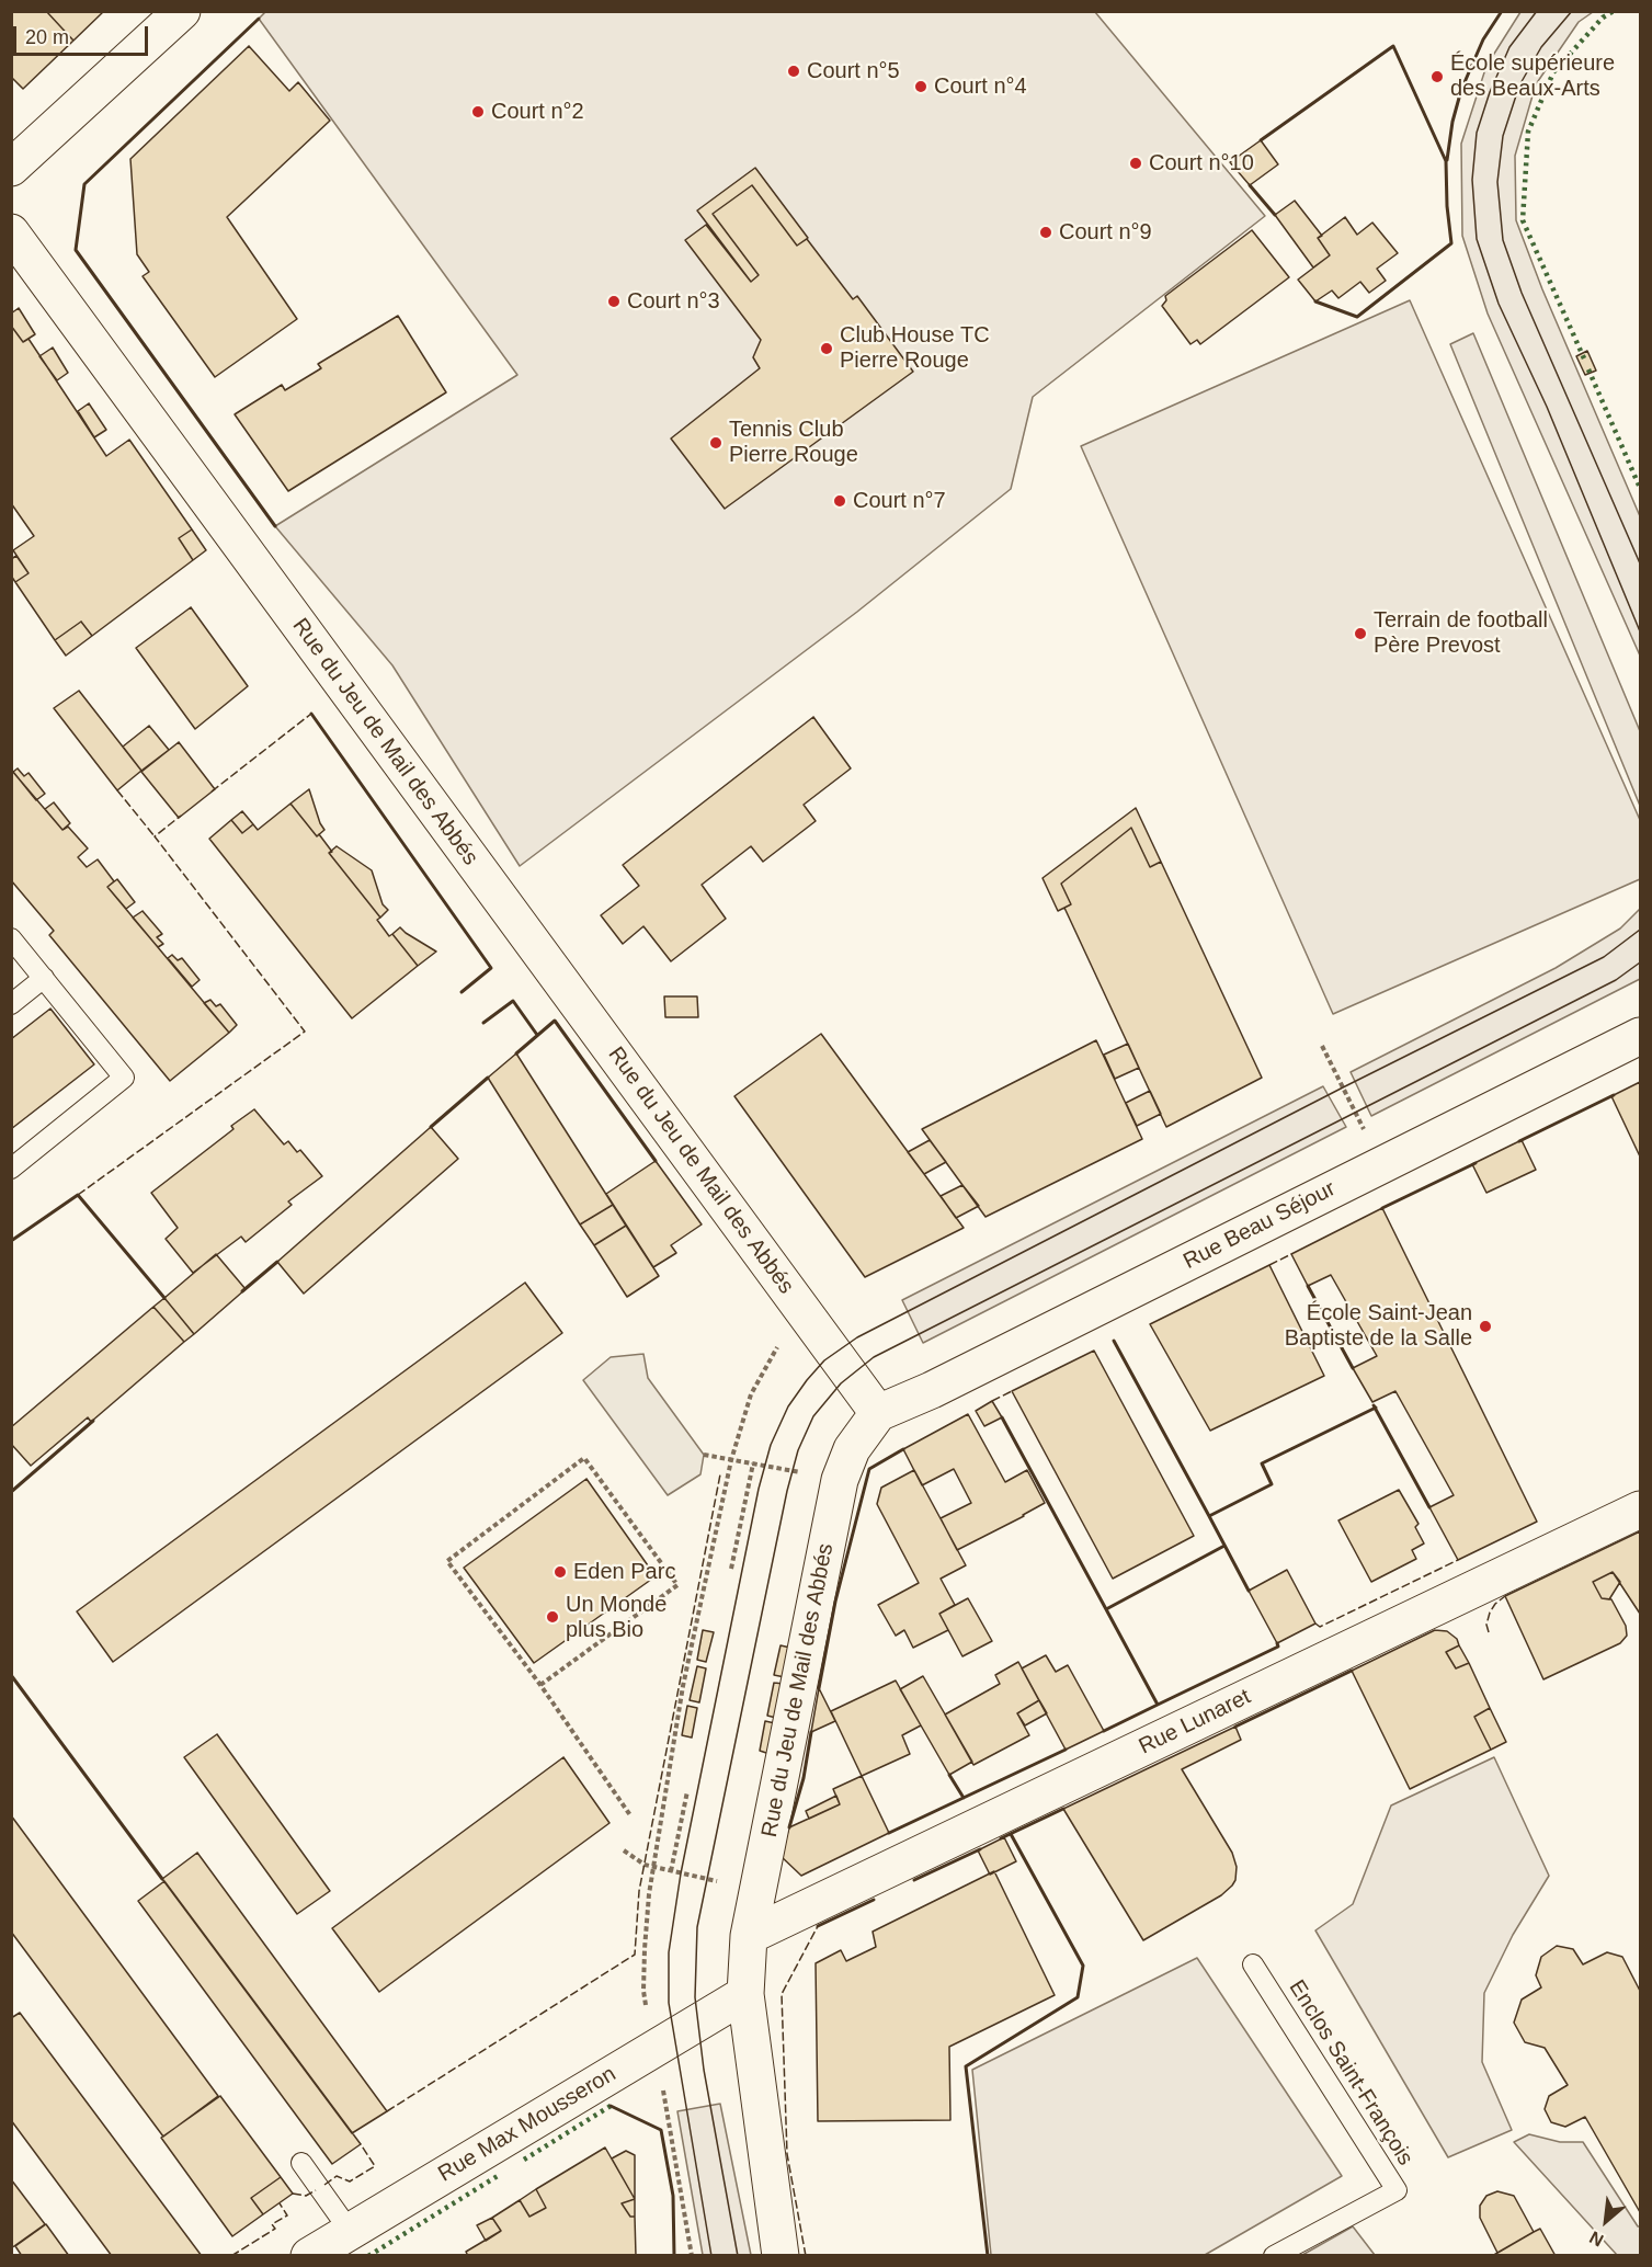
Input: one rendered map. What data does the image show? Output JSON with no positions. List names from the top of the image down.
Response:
{
  "streets": {
    "street": [
      "Rue du Jeu de Mail des Abbés",
      "Rue Beau Séjour",
      "Rue Lunaret",
      "Rue Max Mousseron"
    ],
    "lane": ["Enclos Saint-François"]
  },
  "crossings": [
    ["Rue du Jeu de Mail des Abbés", "Rue Beau Séjour"],
    ["Rue du Jeu de Mail des Abbés", "Rue Lunaret"],
    ["Rue du Jeu de Mail des Abbés", "Rue Max Mousseron"]
  ],
  "places": [
    "Court n°5",
    "École supérieure des Beaux-Arts",
    "Court n°4",
    "Court n°2",
    "Court n°10",
    "Court n°9",
    "Court n°3",
    "Club House TC Pierre Rouge",
    "Tennis Club Pierre Rouge",
    "Court n°7",
    "Terrain de football Père Prevost",
    "École Saint-Jean Baptiste de la Salle",
    "Eden Parc",
    "Un Monde plus Bio"
  ],
  "scale_bar": "20 m",
  "north": "bottom left"
}
